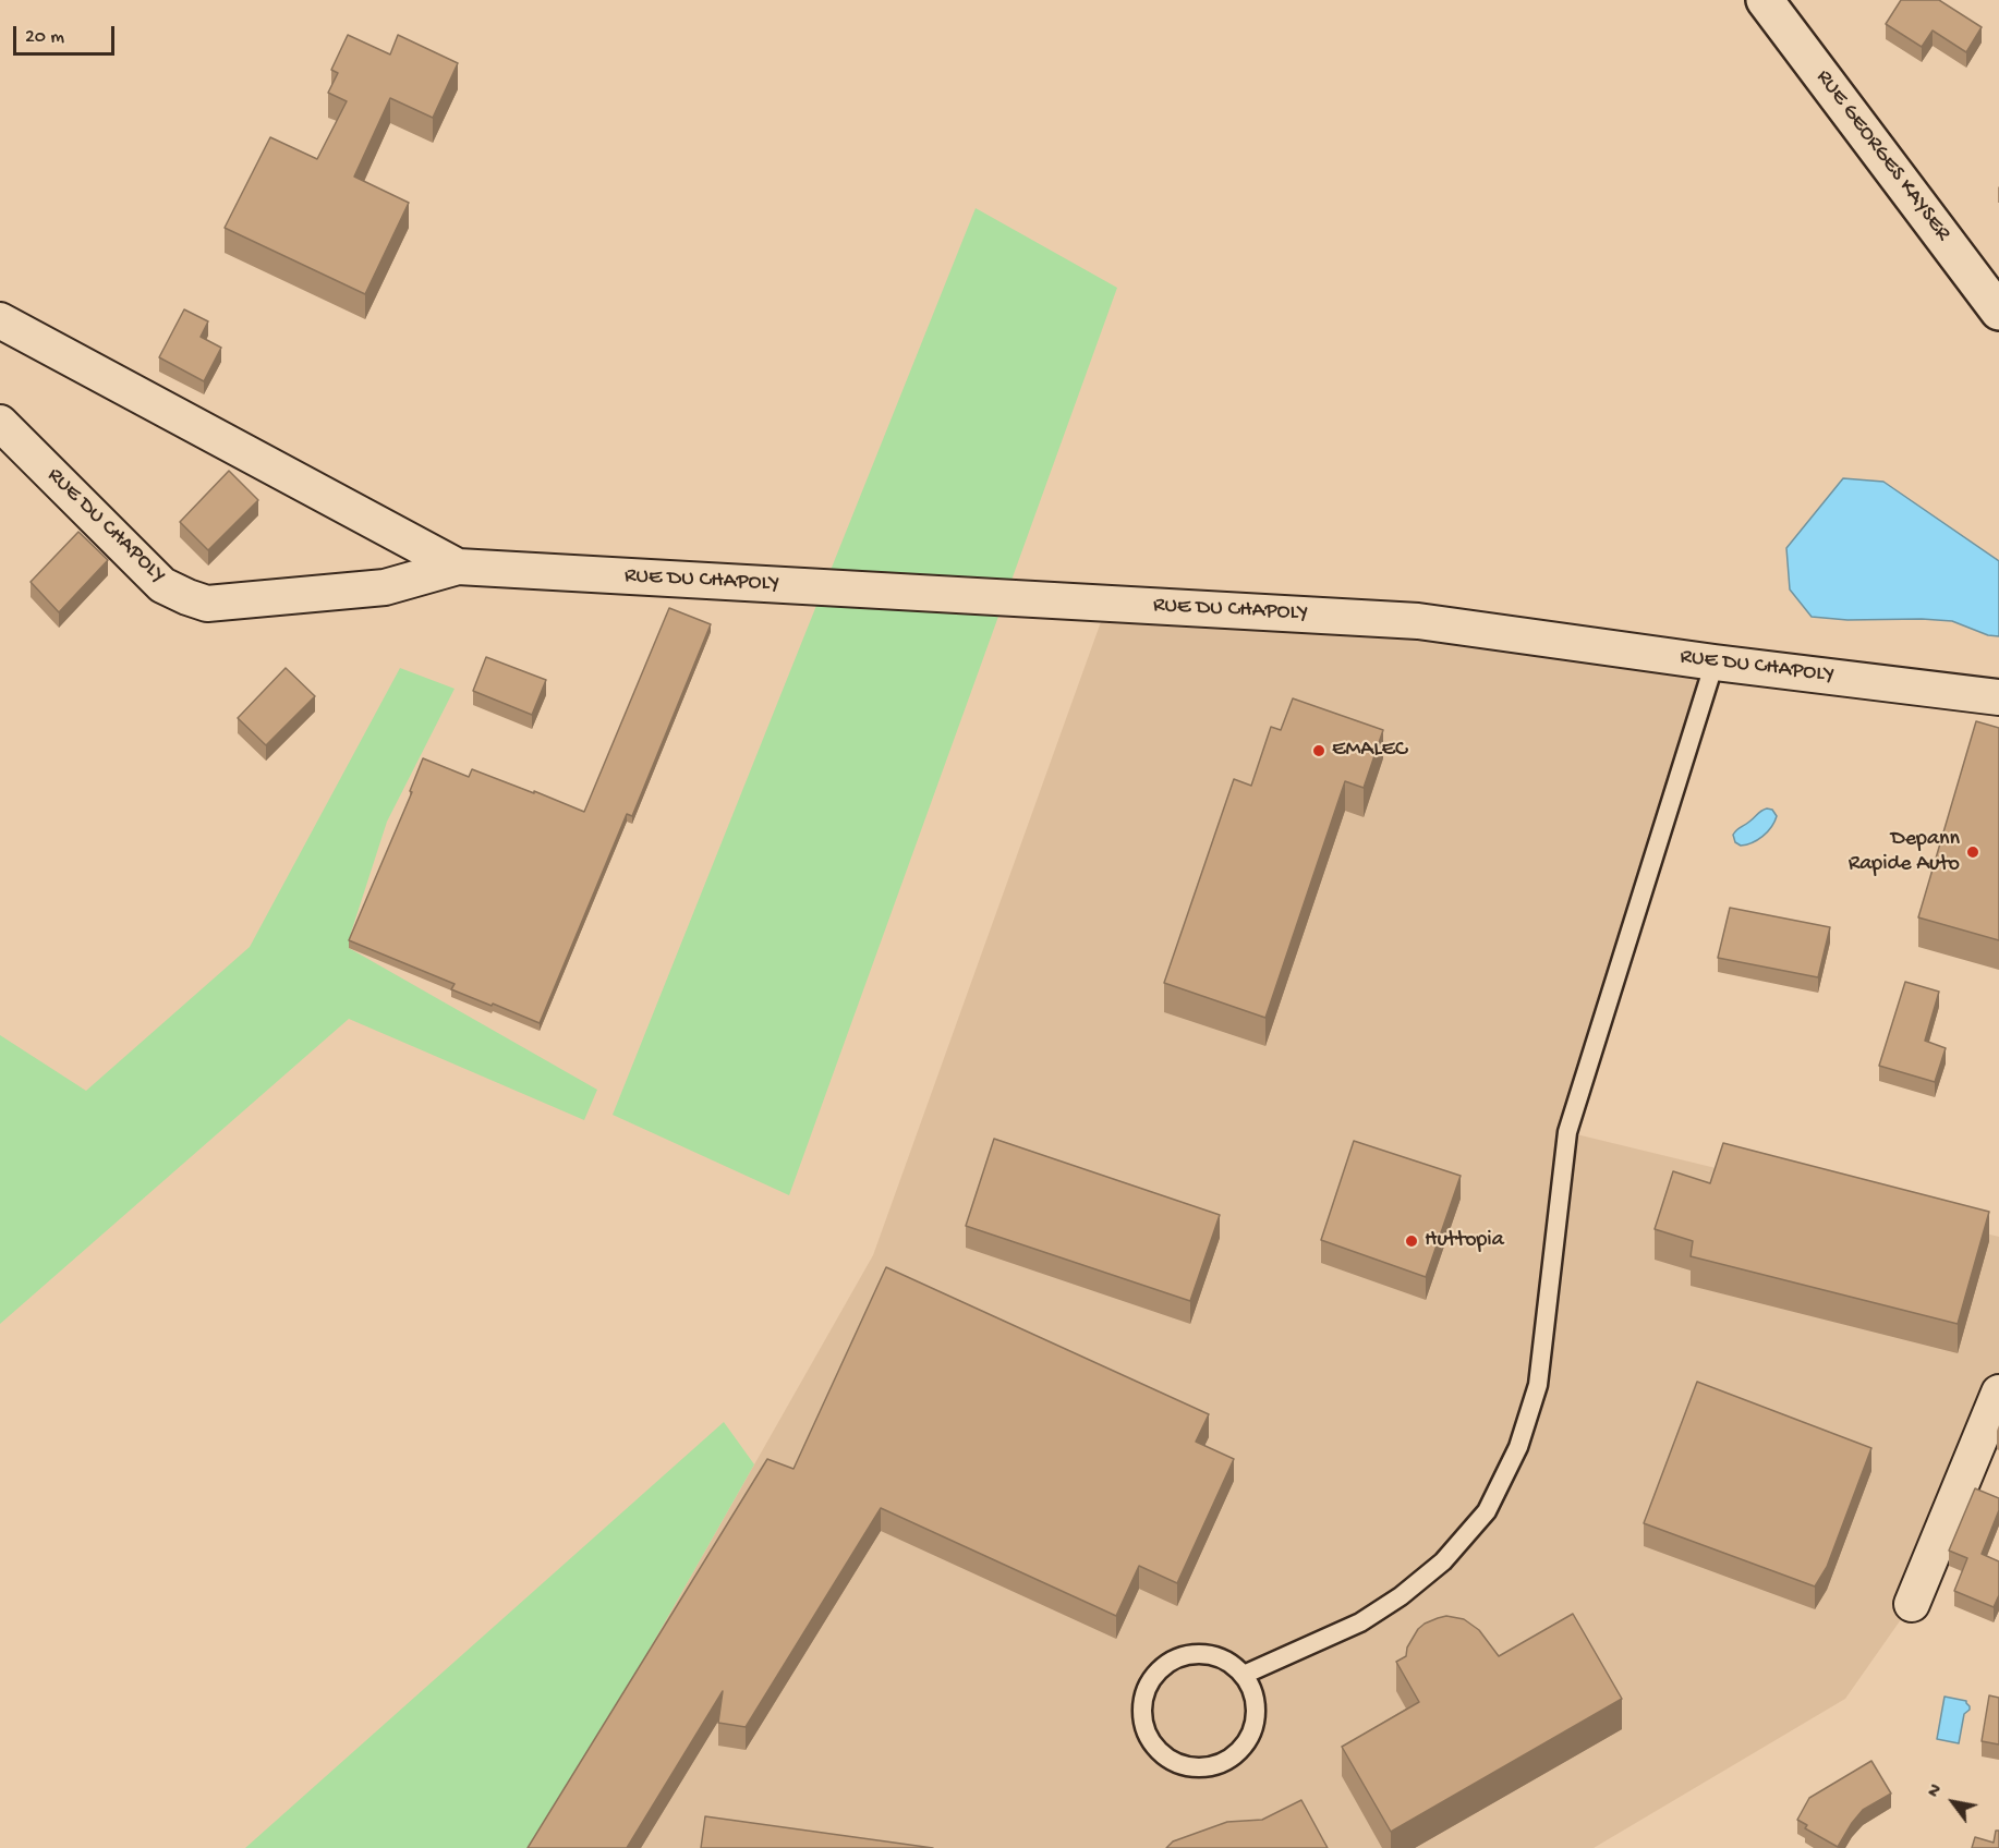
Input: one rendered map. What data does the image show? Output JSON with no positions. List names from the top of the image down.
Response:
{
  "streets": {
    "street": ["RUE GEORGES KAYSER", "RUE DU CHAPOLY"]
  },
  "places": ["EMALEC", "Depann Rapide Auto", "Huttopia"],
  "scale_bar": "20 m",
  "north": "top left"
}
